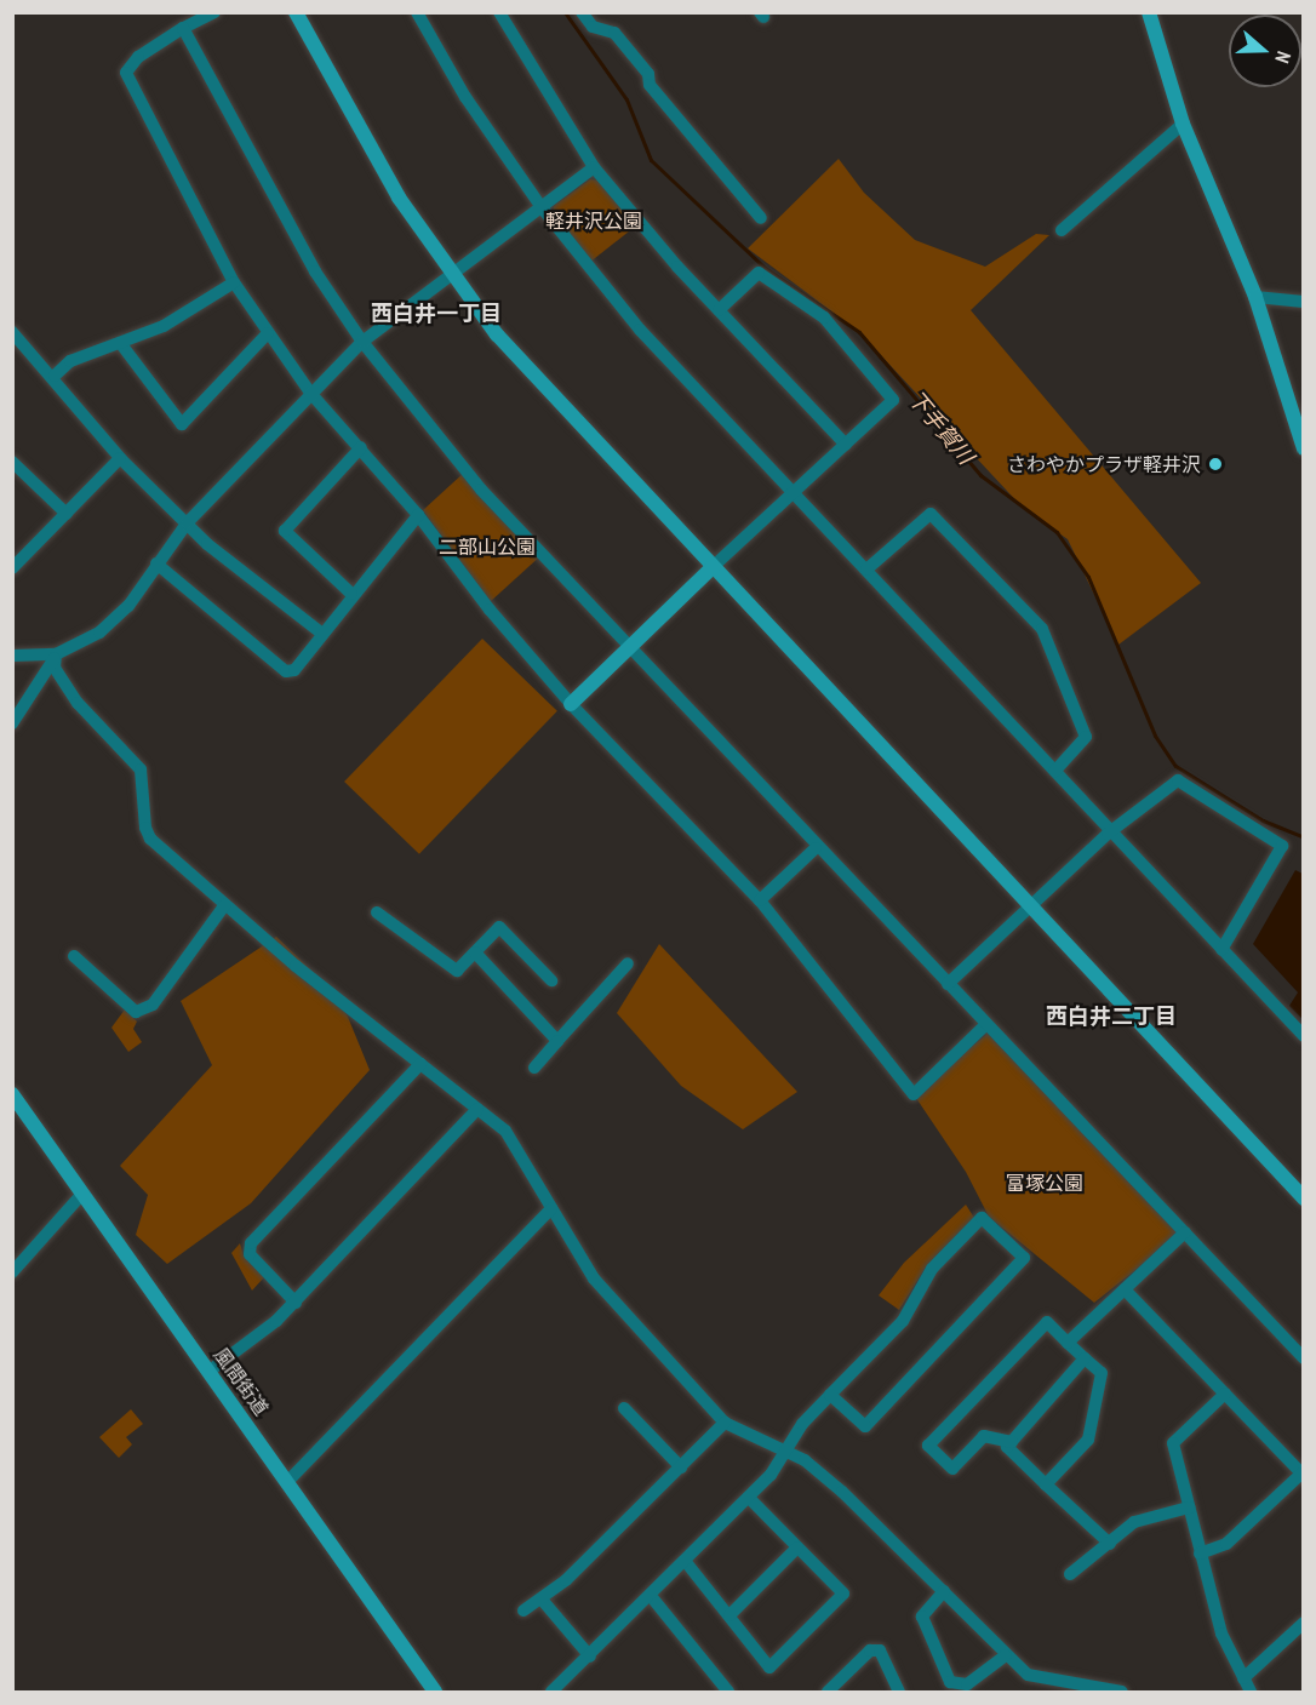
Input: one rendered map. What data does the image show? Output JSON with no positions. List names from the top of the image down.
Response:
{
  "streets": {
    "street": ["風間街道"]
  },
  "districts": ["西白井一丁目", "西白井二丁目"],
  "water": ["下手賀川"],
  "parks": ["軽井沢公園", "二部山公園", "富塚公園"],
  "places": ["さわやかプラザ軽井沢"],
  "north": "right"
}
